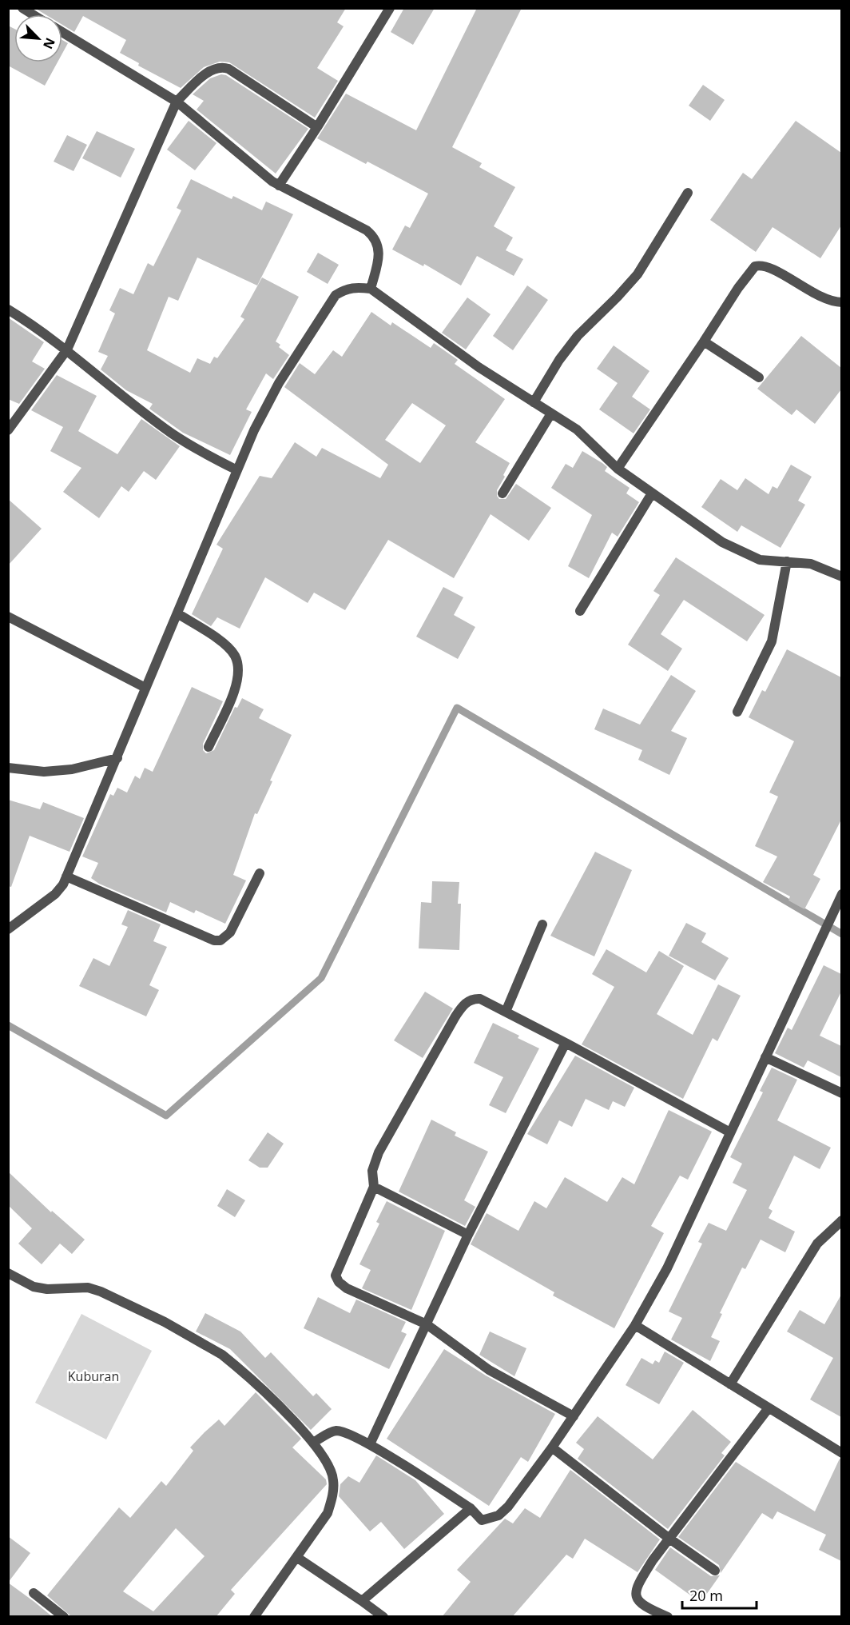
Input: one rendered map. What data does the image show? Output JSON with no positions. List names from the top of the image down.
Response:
{
  "parks": ["Kuburan"],
  "scale_bar": "20 m",
  "north": "bottom right"
}
